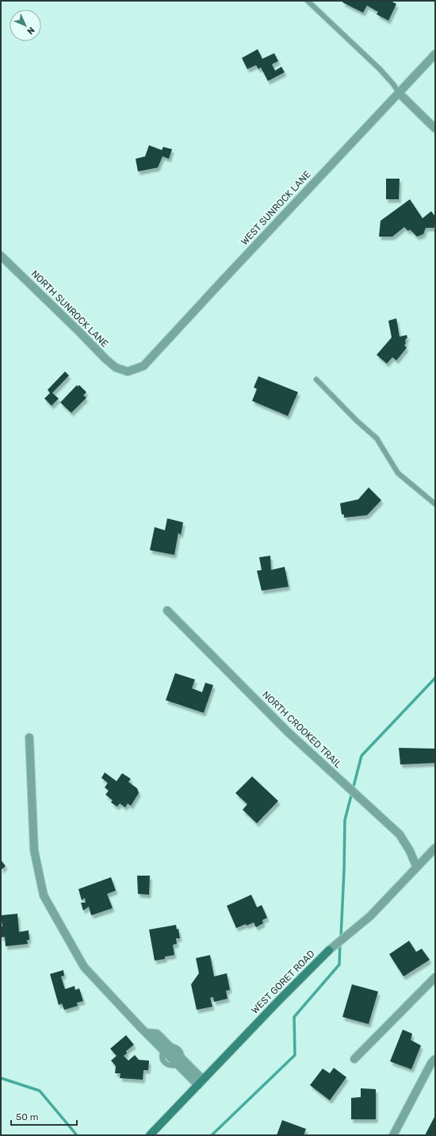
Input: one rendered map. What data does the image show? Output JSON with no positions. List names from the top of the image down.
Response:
{
  "streets": {
    "street": [
      "WEST SUNROCK LANE",
      "NORTH SUNROCK LANE",
      "NORTH CROOKED TRAIL",
      "WEST GORET ROAD"
    ]
  },
  "crossings": [
    ["WEST SUNROCK LANE", "NORTH SUNROCK LANE"],
    ["NORTH CROOKED TRAIL", "WEST GORET ROAD"]
  ],
  "scale_bar": "50 m",
  "north": "bottom right"
}
